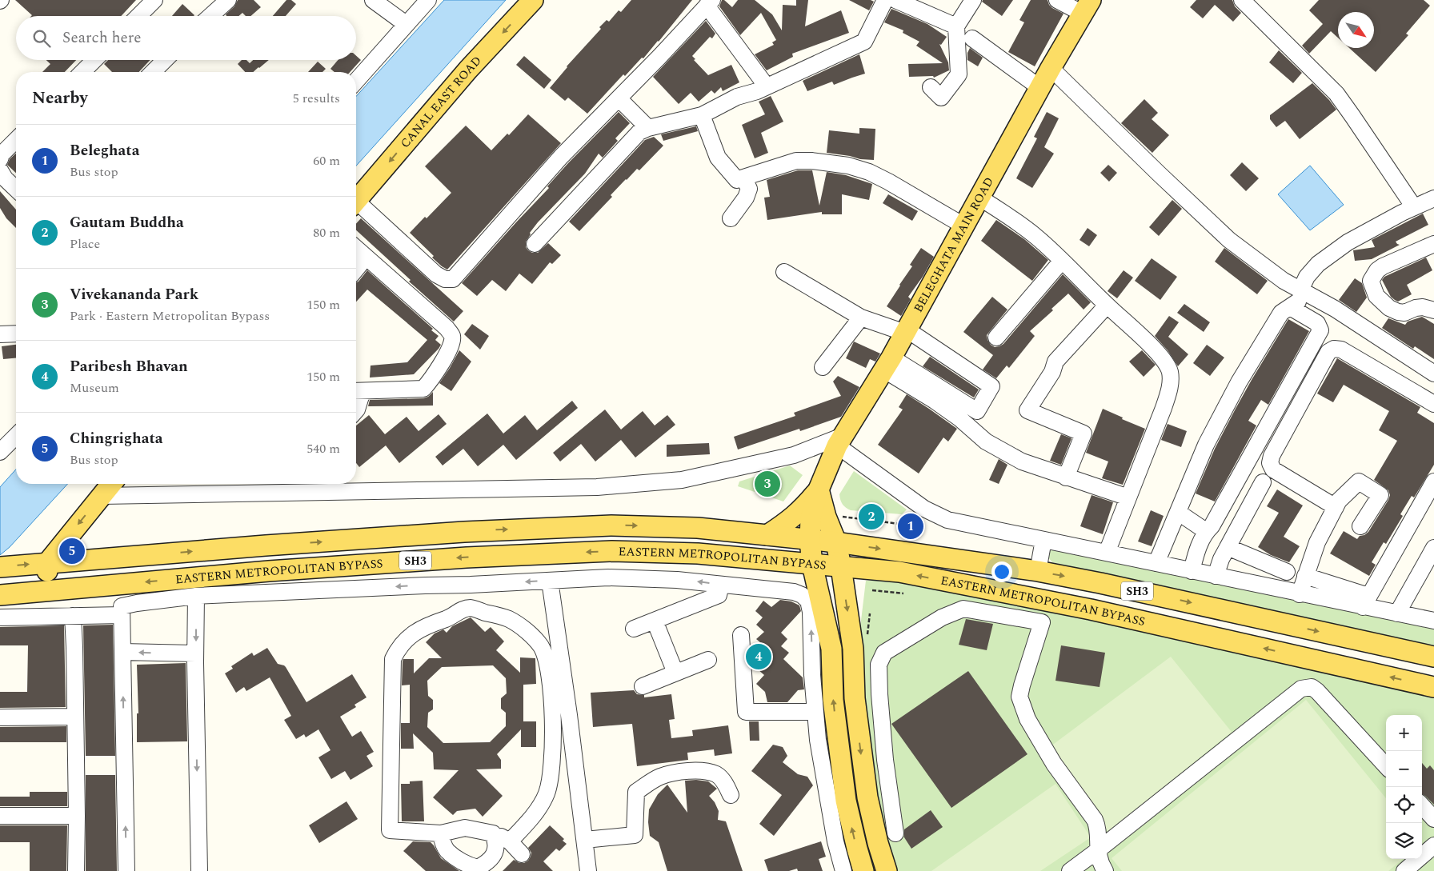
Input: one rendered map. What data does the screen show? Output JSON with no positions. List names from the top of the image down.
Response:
{
  "streets": {
    "main road": [
      "CANAL EAST ROAD",
      "BELEGHATA MAIN ROAD",
      "EASTERN METROPOLITAN BYPASS",
      "SH3"
    ]
  },
  "one_way": ["CANAL EAST ROAD"],
  "north": "bottom right",
  "page": {
    "search": "Search here",
    "heading": ["Nearby", "5 results"],
    "list": [
      {
        "mark": "1",
        "name": "Beleghata",
        "note": "Bus stop",
        "value": "60 m"
      },
      {
        "mark": "2",
        "name": "Gautam Buddha",
        "note": "Place",
        "value": "80 m"
      },
      {
        "mark": "3",
        "name": "Vivekananda Park",
        "note": "Park · Eastern Metropolitan Bypass",
        "value": "150 m"
      },
      {
        "mark": "4",
        "name": "Paribesh Bhavan",
        "note": "Museum",
        "value": "150 m"
      },
      {
        "mark": "5",
        "name": "Chingrighata",
        "note": "Bus stop",
        "value": "540 m"
      }
    ],
    "pins": [
      "3",
      "2",
      "1",
      "5",
      "4"
    ],
    "map_buttons": ["+", "−"]
  }
}
